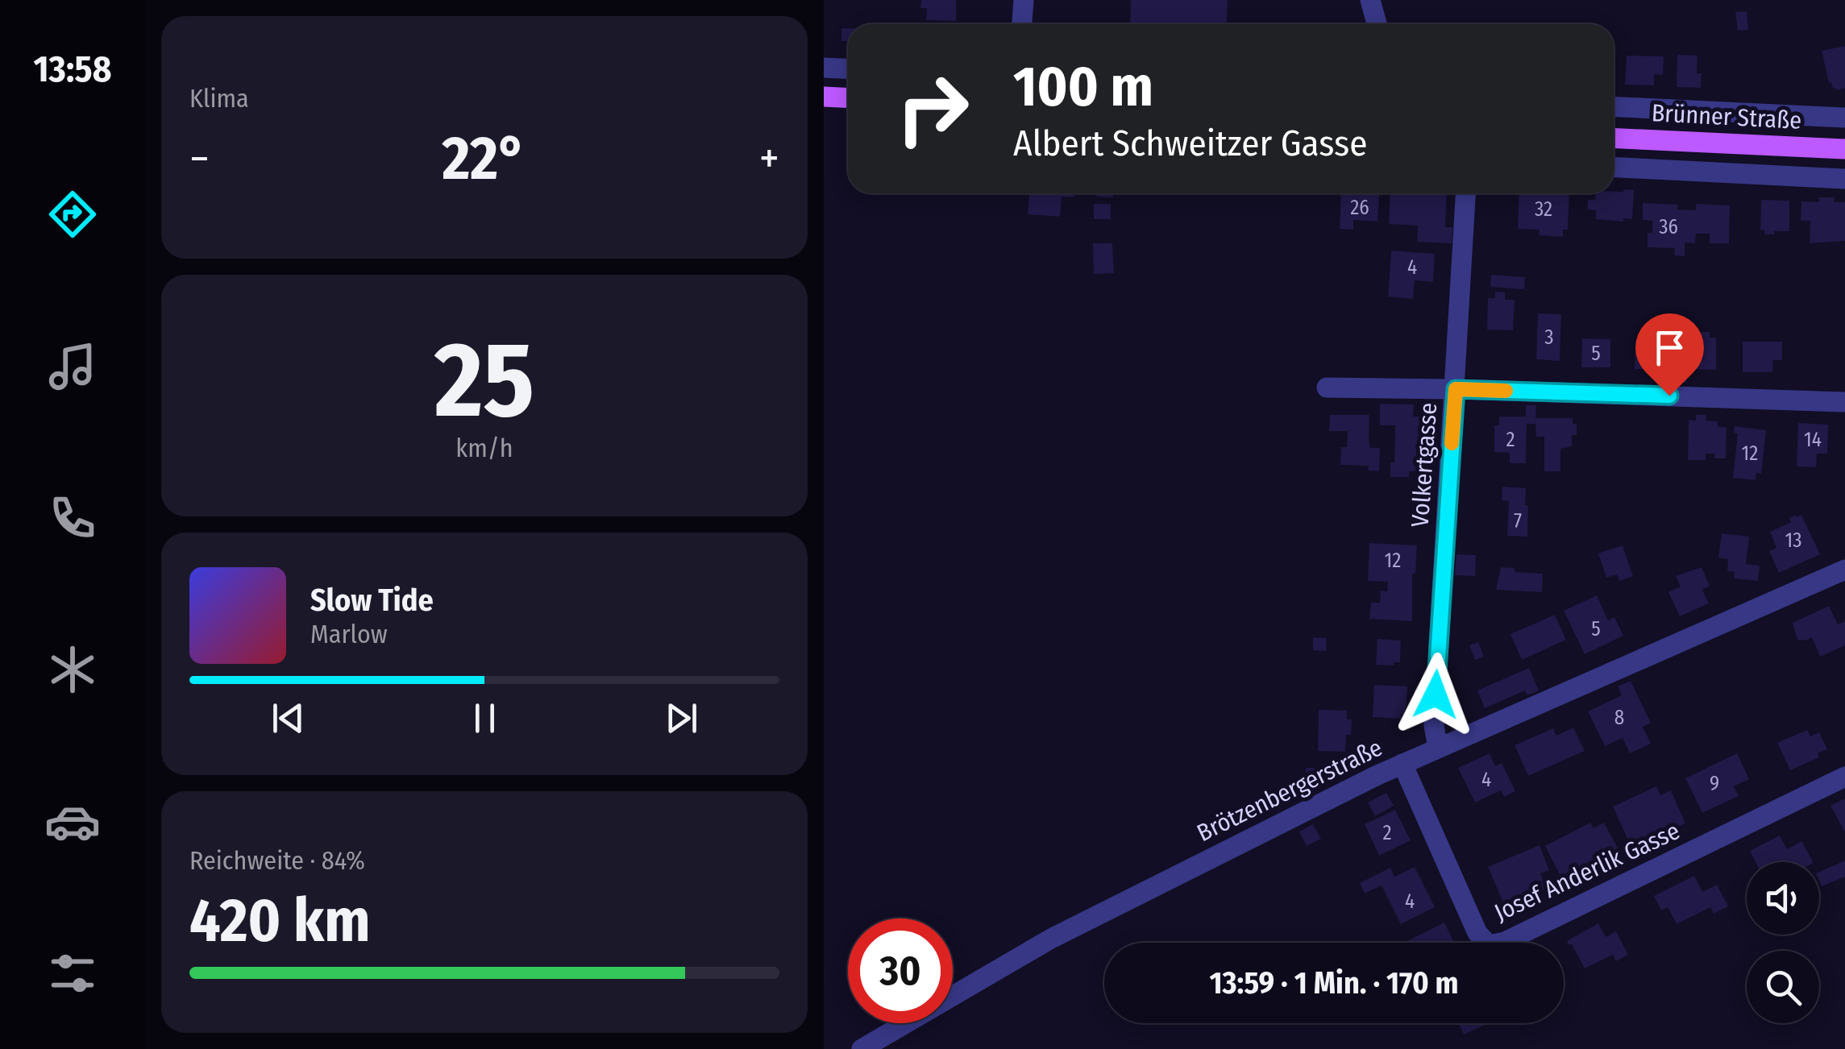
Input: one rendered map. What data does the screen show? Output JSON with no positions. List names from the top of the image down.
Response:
{
  "streets": {
    "main road": ["Brünner Straße"],
    "street": ["Volkertgasse", "Brötzenbergerstraße", "Josef Anderlik Gasse"]
  },
  "crossings": [
    ["Volkertgasse", "Brötzenbergerstraße"],
    ["Brötzenbergerstraße", "Josef Anderlik Gasse"]
  ],
  "house_numbers": [
    "26",
    "32",
    "36",
    "4",
    "3",
    "5",
    "2",
    "14",
    "12",
    "7",
    "13",
    "12",
    "5",
    "8",
    "4",
    "9",
    "2",
    "4"
  ],
  "page": {
    "tabs": "13:58",
    "tile": [
      "Klima",
      ["25", "km/h"],
      ["Reichweite · 84%", "420 km"]
    ],
    "turn": ["100 m", "Albert Schweitzer Gasse"],
    "heat": ["−", "22°", "+"],
    "song": ["Slow Tide", "Marlow"],
    "limit": "30",
    "trip": "13:59 · 1 Min. · 170 m"
  }
}
